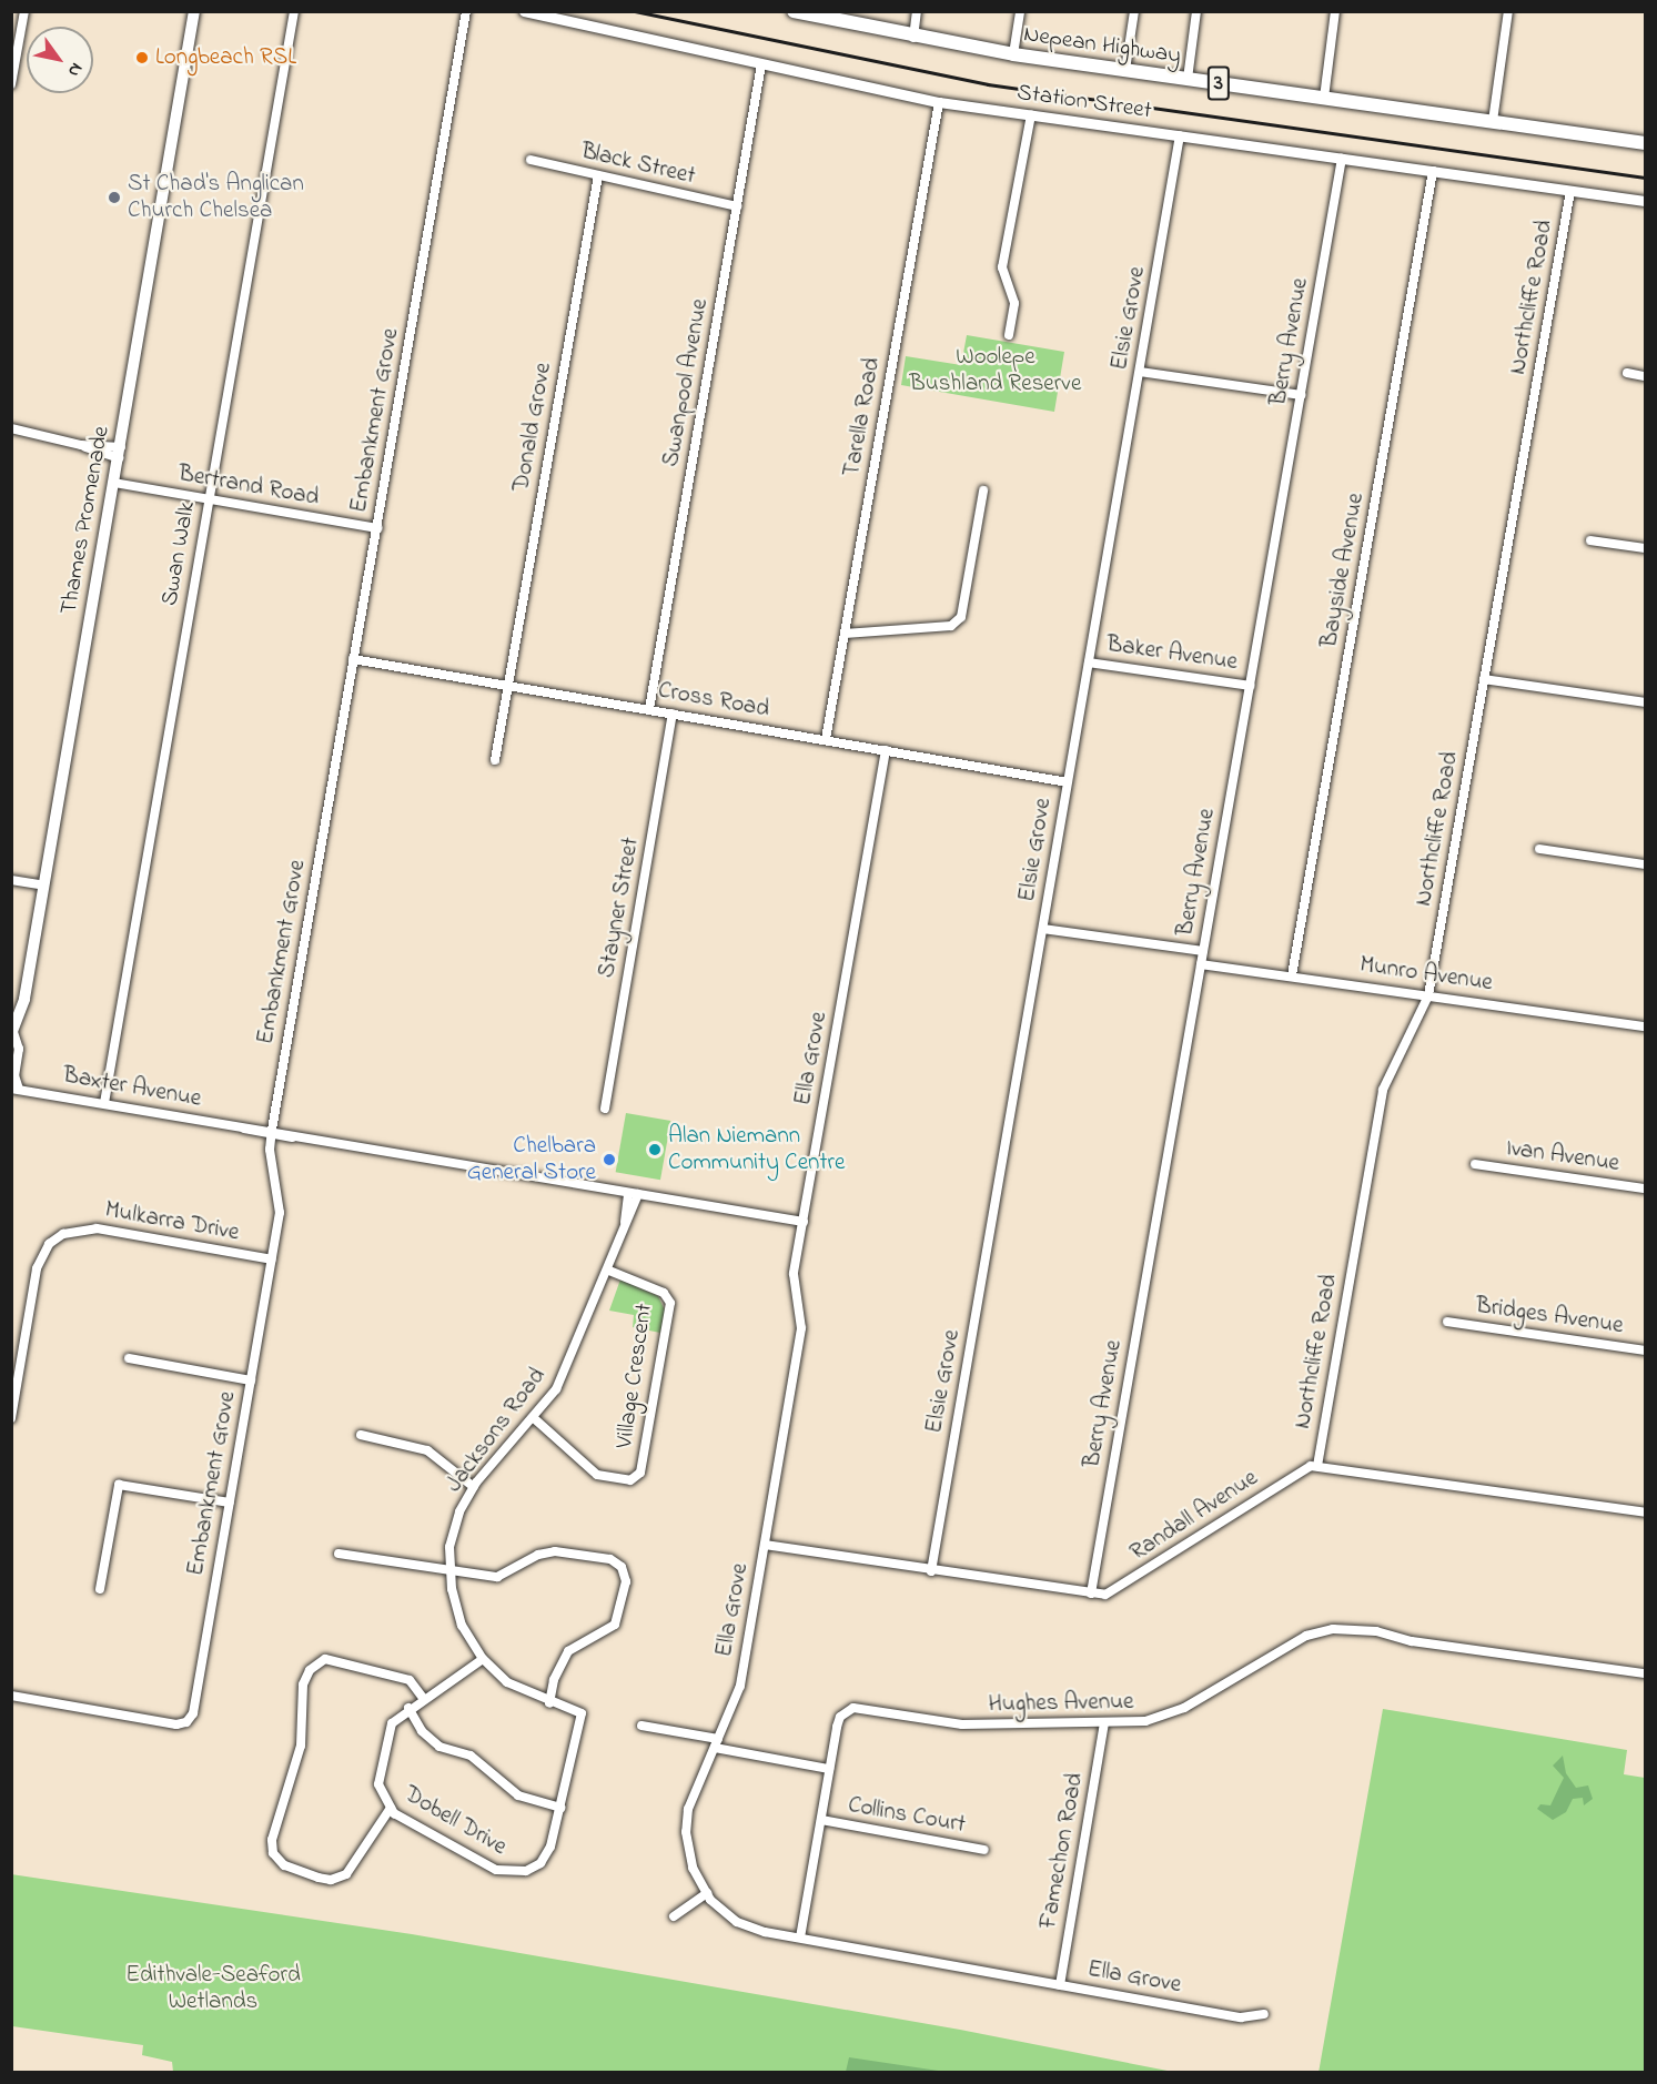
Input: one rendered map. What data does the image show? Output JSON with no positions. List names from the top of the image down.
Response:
{
  "streets": {
    "highway": ["Nepean Highway", "3"],
    "main road": ["Thames Promenade"],
    "street": [
      "Station Street",
      "Black Street",
      "Northcliffe Road",
      "Elsie Grove",
      "Berry Avenue",
      "Swanpool Avenue",
      "Tarella Road",
      "Embankment Grove",
      "Donald Grove",
      "Bertrand Road",
      "Swan Walk",
      "Bayside Avenue",
      "Baker Avenue",
      "Cross Road",
      "Stayner Street",
      "Munro Avenue",
      "Ella Grove",
      "Baxter Avenue",
      "Ivan Avenue",
      "Mulkarra Drive",
      "Bridges Avenue",
      "Village Crescent",
      "Jacksons Road",
      "Randall Avenue",
      "Hughes Avenue",
      "Collins Court",
      "Dobell Drive",
      "Famechon Road"
    ]
  },
  "crossings": [
    ["Station Street", "Northcliffe Road"],
    ["Station Street", "Elsie Grove"],
    ["Station Street", "Berry Avenue"],
    ["Station Street", "Swanpool Avenue"],
    ["Station Street", "Tarella Road"],
    ["Station Street", "Bayside Avenue"],
    ["Black Street", "Swanpool Avenue"],
    ["Black Street", "Donald Grove"],
    ["Northcliffe Road", "Munro Avenue"],
    ["Northcliffe Road", "Randall Avenue"],
    ["Elsie Grove", "Baker Avenue"],
    ["Elsie Grove", "Cross Road"],
    ["Elsie Grove", "Randall Avenue"],
    ["Berry Avenue", "Baker Avenue"],
    ["Berry Avenue", "Munro Avenue"],
    ["Berry Avenue", "Randall Avenue"],
    ["Swanpool Avenue", "Cross Road"],
    ["Tarella Road", "Cross Road"],
    ["Embankment Grove", "Bertrand Road"],
    ["Embankment Grove", "Cross Road"],
    ["Embankment Grove", "Baxter Avenue"],
    ["Embankment Grove", "Mulkarra Drive"],
    ["Donald Grove", "Cross Road"],
    ["Bertrand Road", "Thames Promenade"],
    ["Bertrand Road", "Swan Walk"],
    ["Thames Promenade", "Baxter Avenue"],
    ["Swan Walk", "Baxter Avenue"],
    ["Bayside Avenue", "Munro Avenue"],
    ["Cross Road", "Stayner Street"],
    ["Cross Road", "Ella Grove"],
    ["Ella Grove", "Baxter Avenue"],
    ["Ella Grove", "Randall Avenue"],
    ["Ella Grove", "Hughes Avenue"],
    ["Ella Grove", "Famechon Road"],
    ["Baxter Avenue", "Jacksons Road"],
    ["Village Crescent", "Jacksons Road"],
    ["Jacksons Road", "Dobell Drive"],
    ["Hughes Avenue", "Collins Court"],
    ["Hughes Avenue", "Famechon Road"]
  ],
  "parks": ["Woolepe Bushland Reserve", "Edithvale-Seaford Wetlands"],
  "places": [
    "Longbeach RSL",
    "St Chad's Anglican Church Chelsea",
    "Alan Niemann Community Centre",
    "Chelbara General Store"
  ],
  "north": "bottom right"
}
